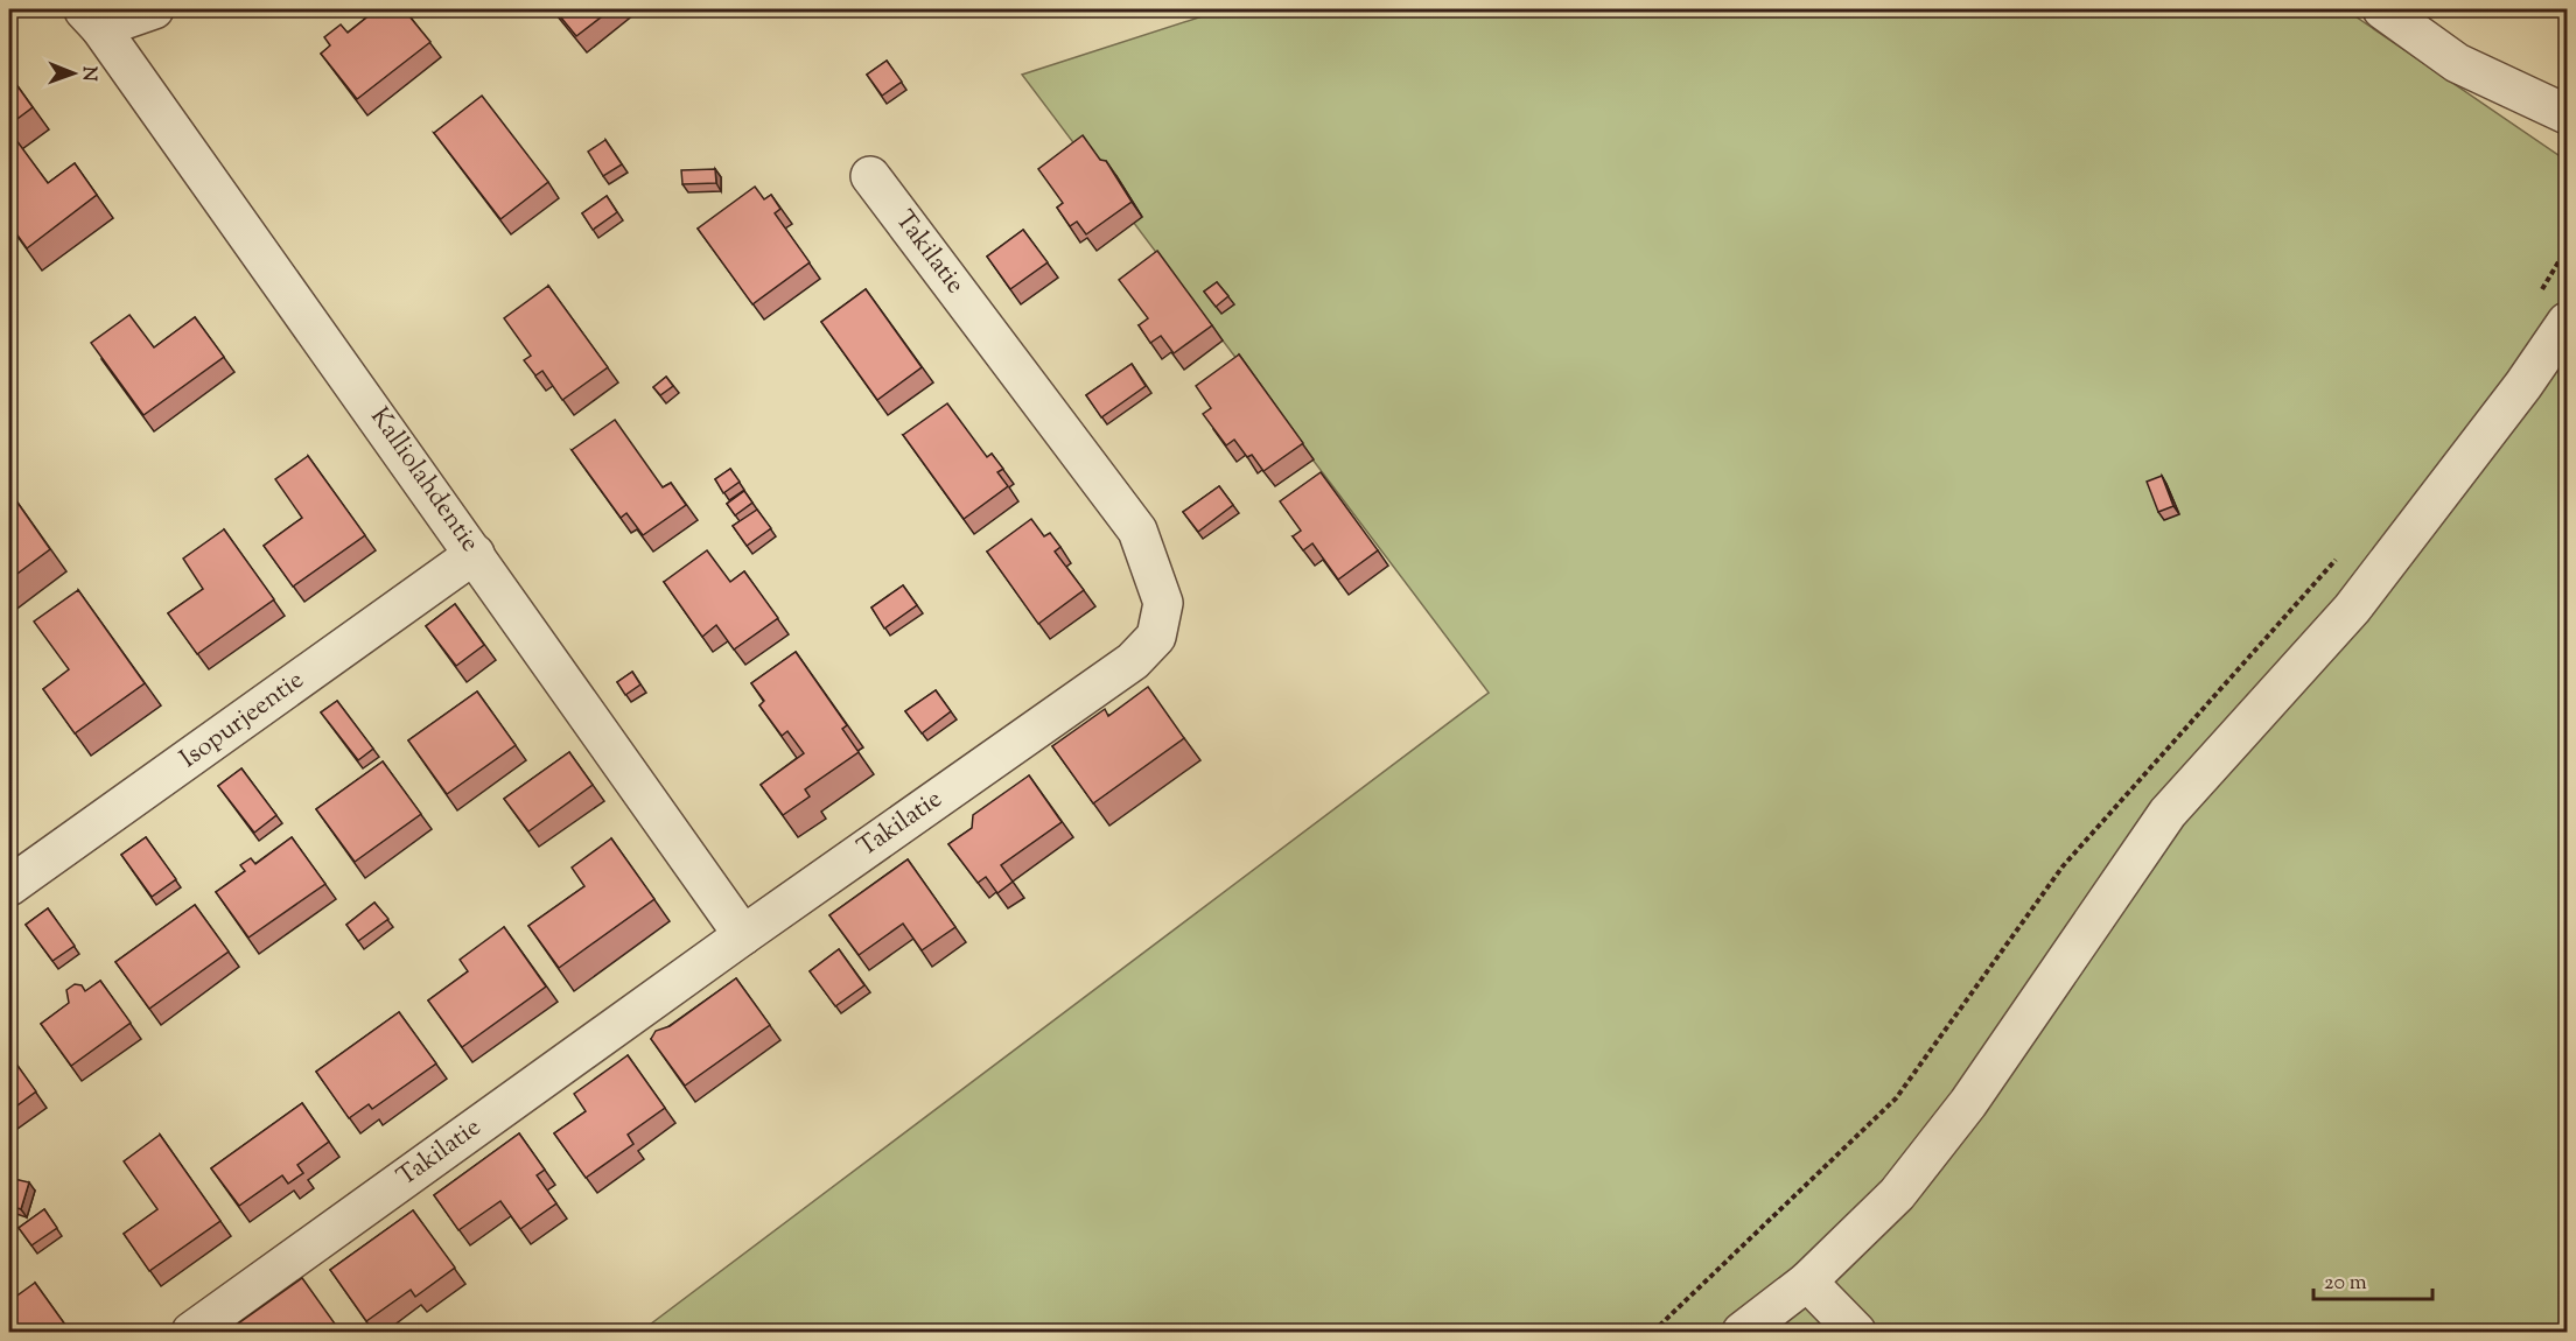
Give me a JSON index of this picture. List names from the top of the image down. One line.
{"streets":{"street":["Takilatie","Kalliolahdentie","Isopurjeentie"]},"crossings":[["Takilatie","Kalliolahdentie"],["Kalliolahdentie","Isopurjeentie"]],"scale_bar":"20 m","north":"right"}
